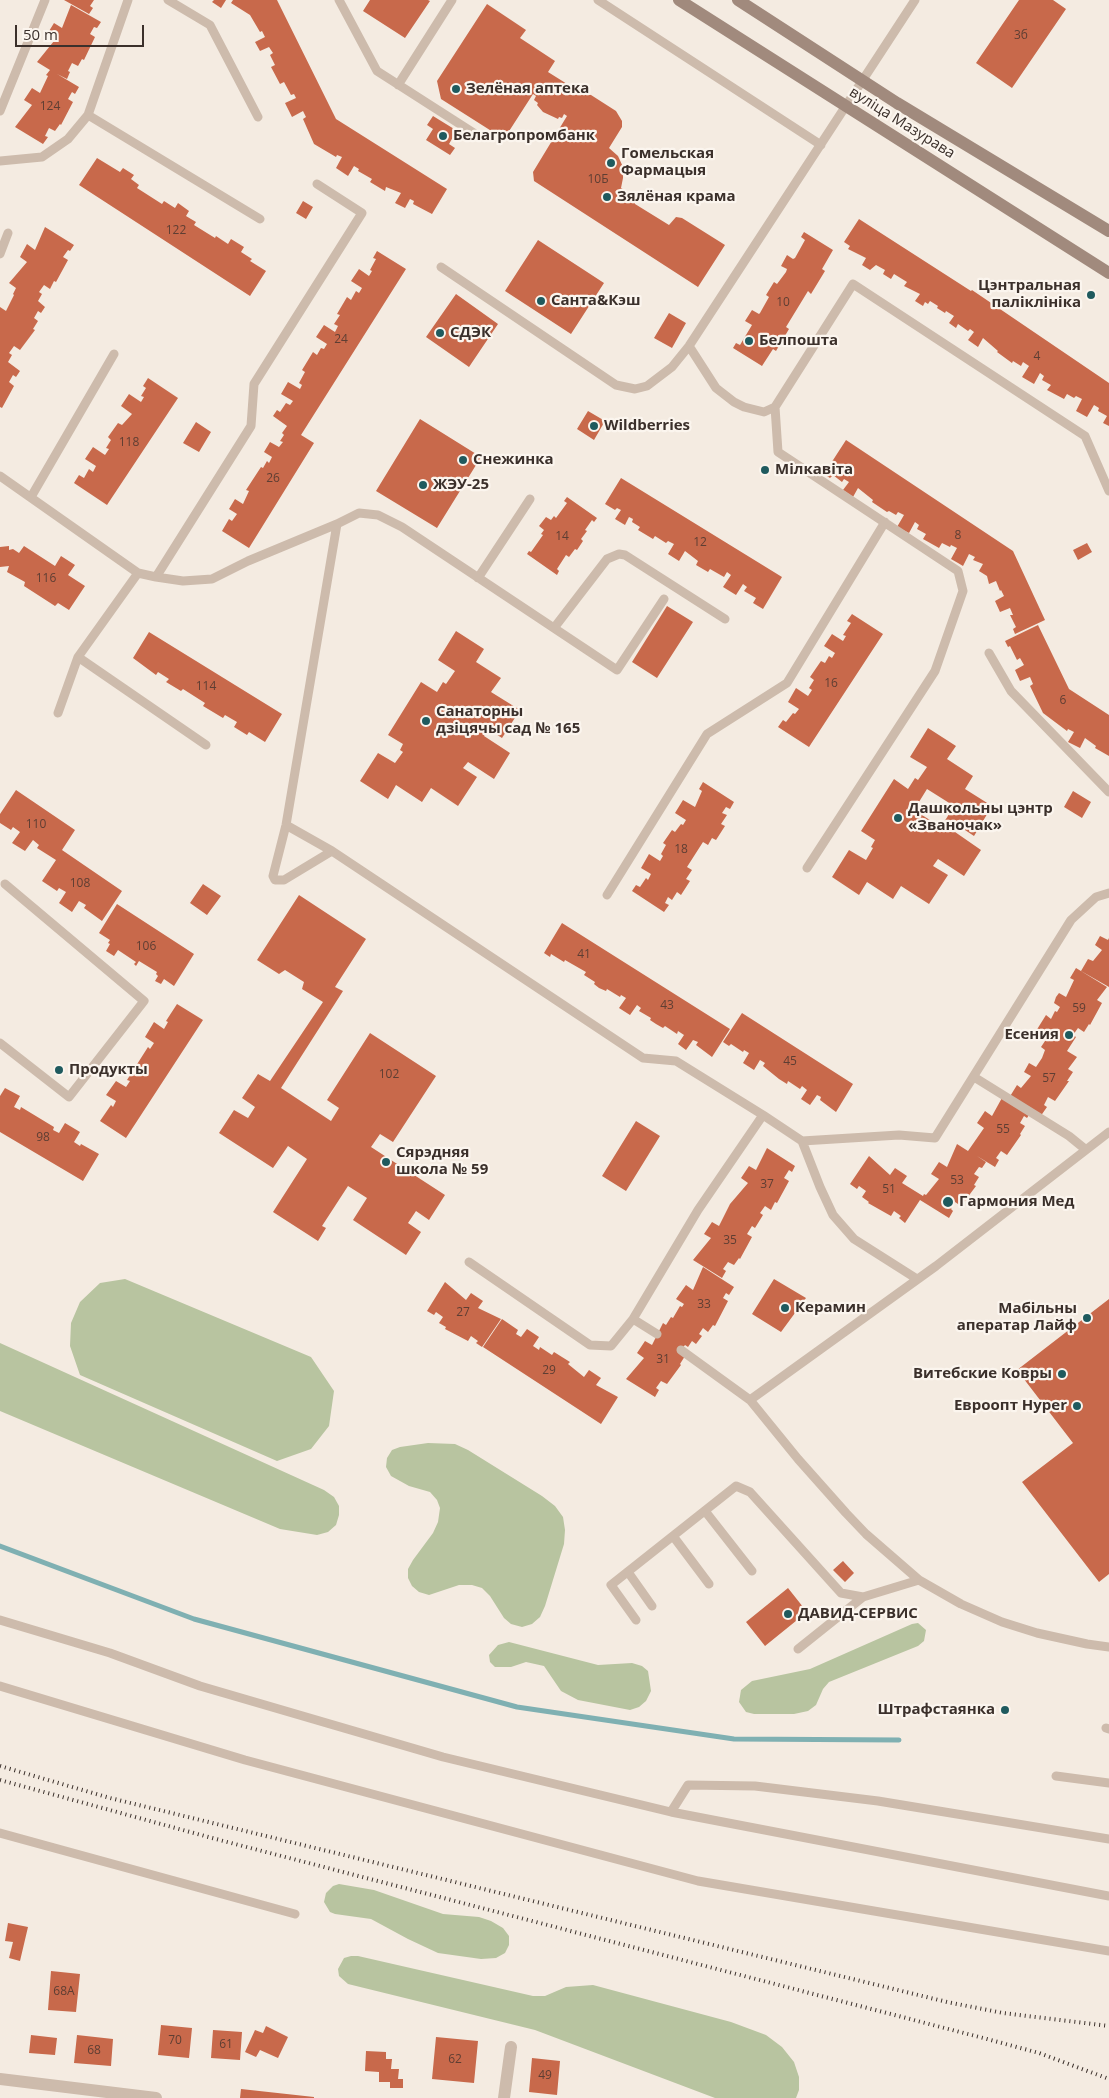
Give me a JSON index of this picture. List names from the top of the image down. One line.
{"streets":{"main road":["вуліца Мазурава"]},"places":["Зелёная аптека","Белагропромбанк","Гомельская Фармацыя","Зялёная крама","Цэнтральная паліклініка","Санта&Кэш","СДЭК","Белпошта","Wildberries","Снежинка","Мілкавіта","ЖЭУ-25","Санаторны дзіцячы сад № 165","Дашкольны цэнтр «Званочак»","Есения","Продукты","Сярэдняя школа № 59","Гармония Мед","Керамин","Мабільны аператар Лайф","Витебские Ковры","Евроопт Hyper","ДАВИД-СЕРВИС","Штрафстаянка"],"house_numbers":["3б","124","10Б","122","10","24","4","118","26","8","14","12","116","16","114","6","110","18","108","106","41","43","59","45","102","57","55","98","53","37","51","35","33","27","31","29","68А","70","61","68","62","49"],"scale_bar":"50 m"}
